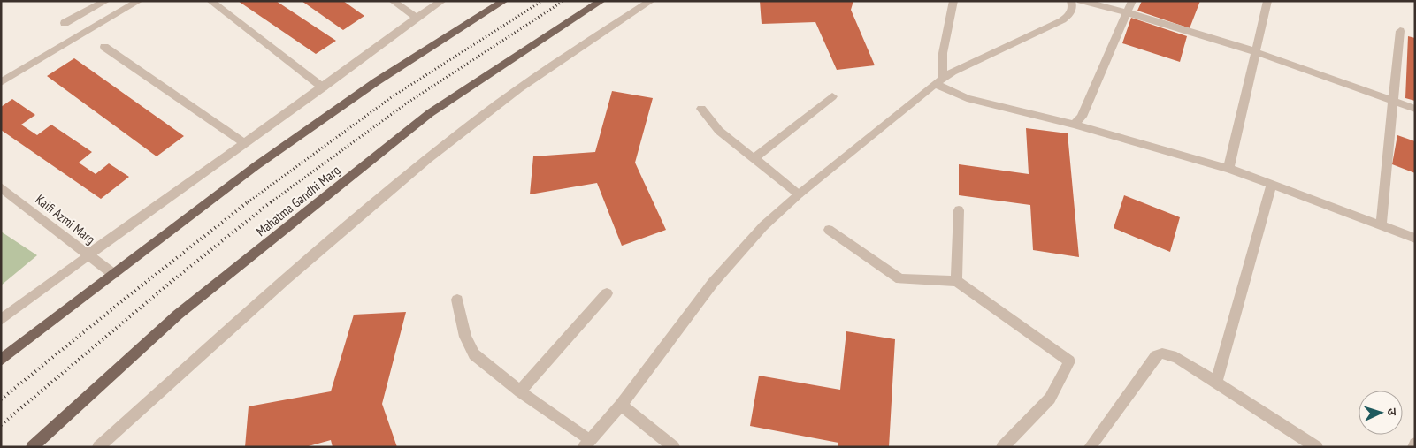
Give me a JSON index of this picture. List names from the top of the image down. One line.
{"streets":{"main road":["Mahatma Gandhi Marg"],"street":["Kaifi Azmi Marg"]},"north":"right"}
